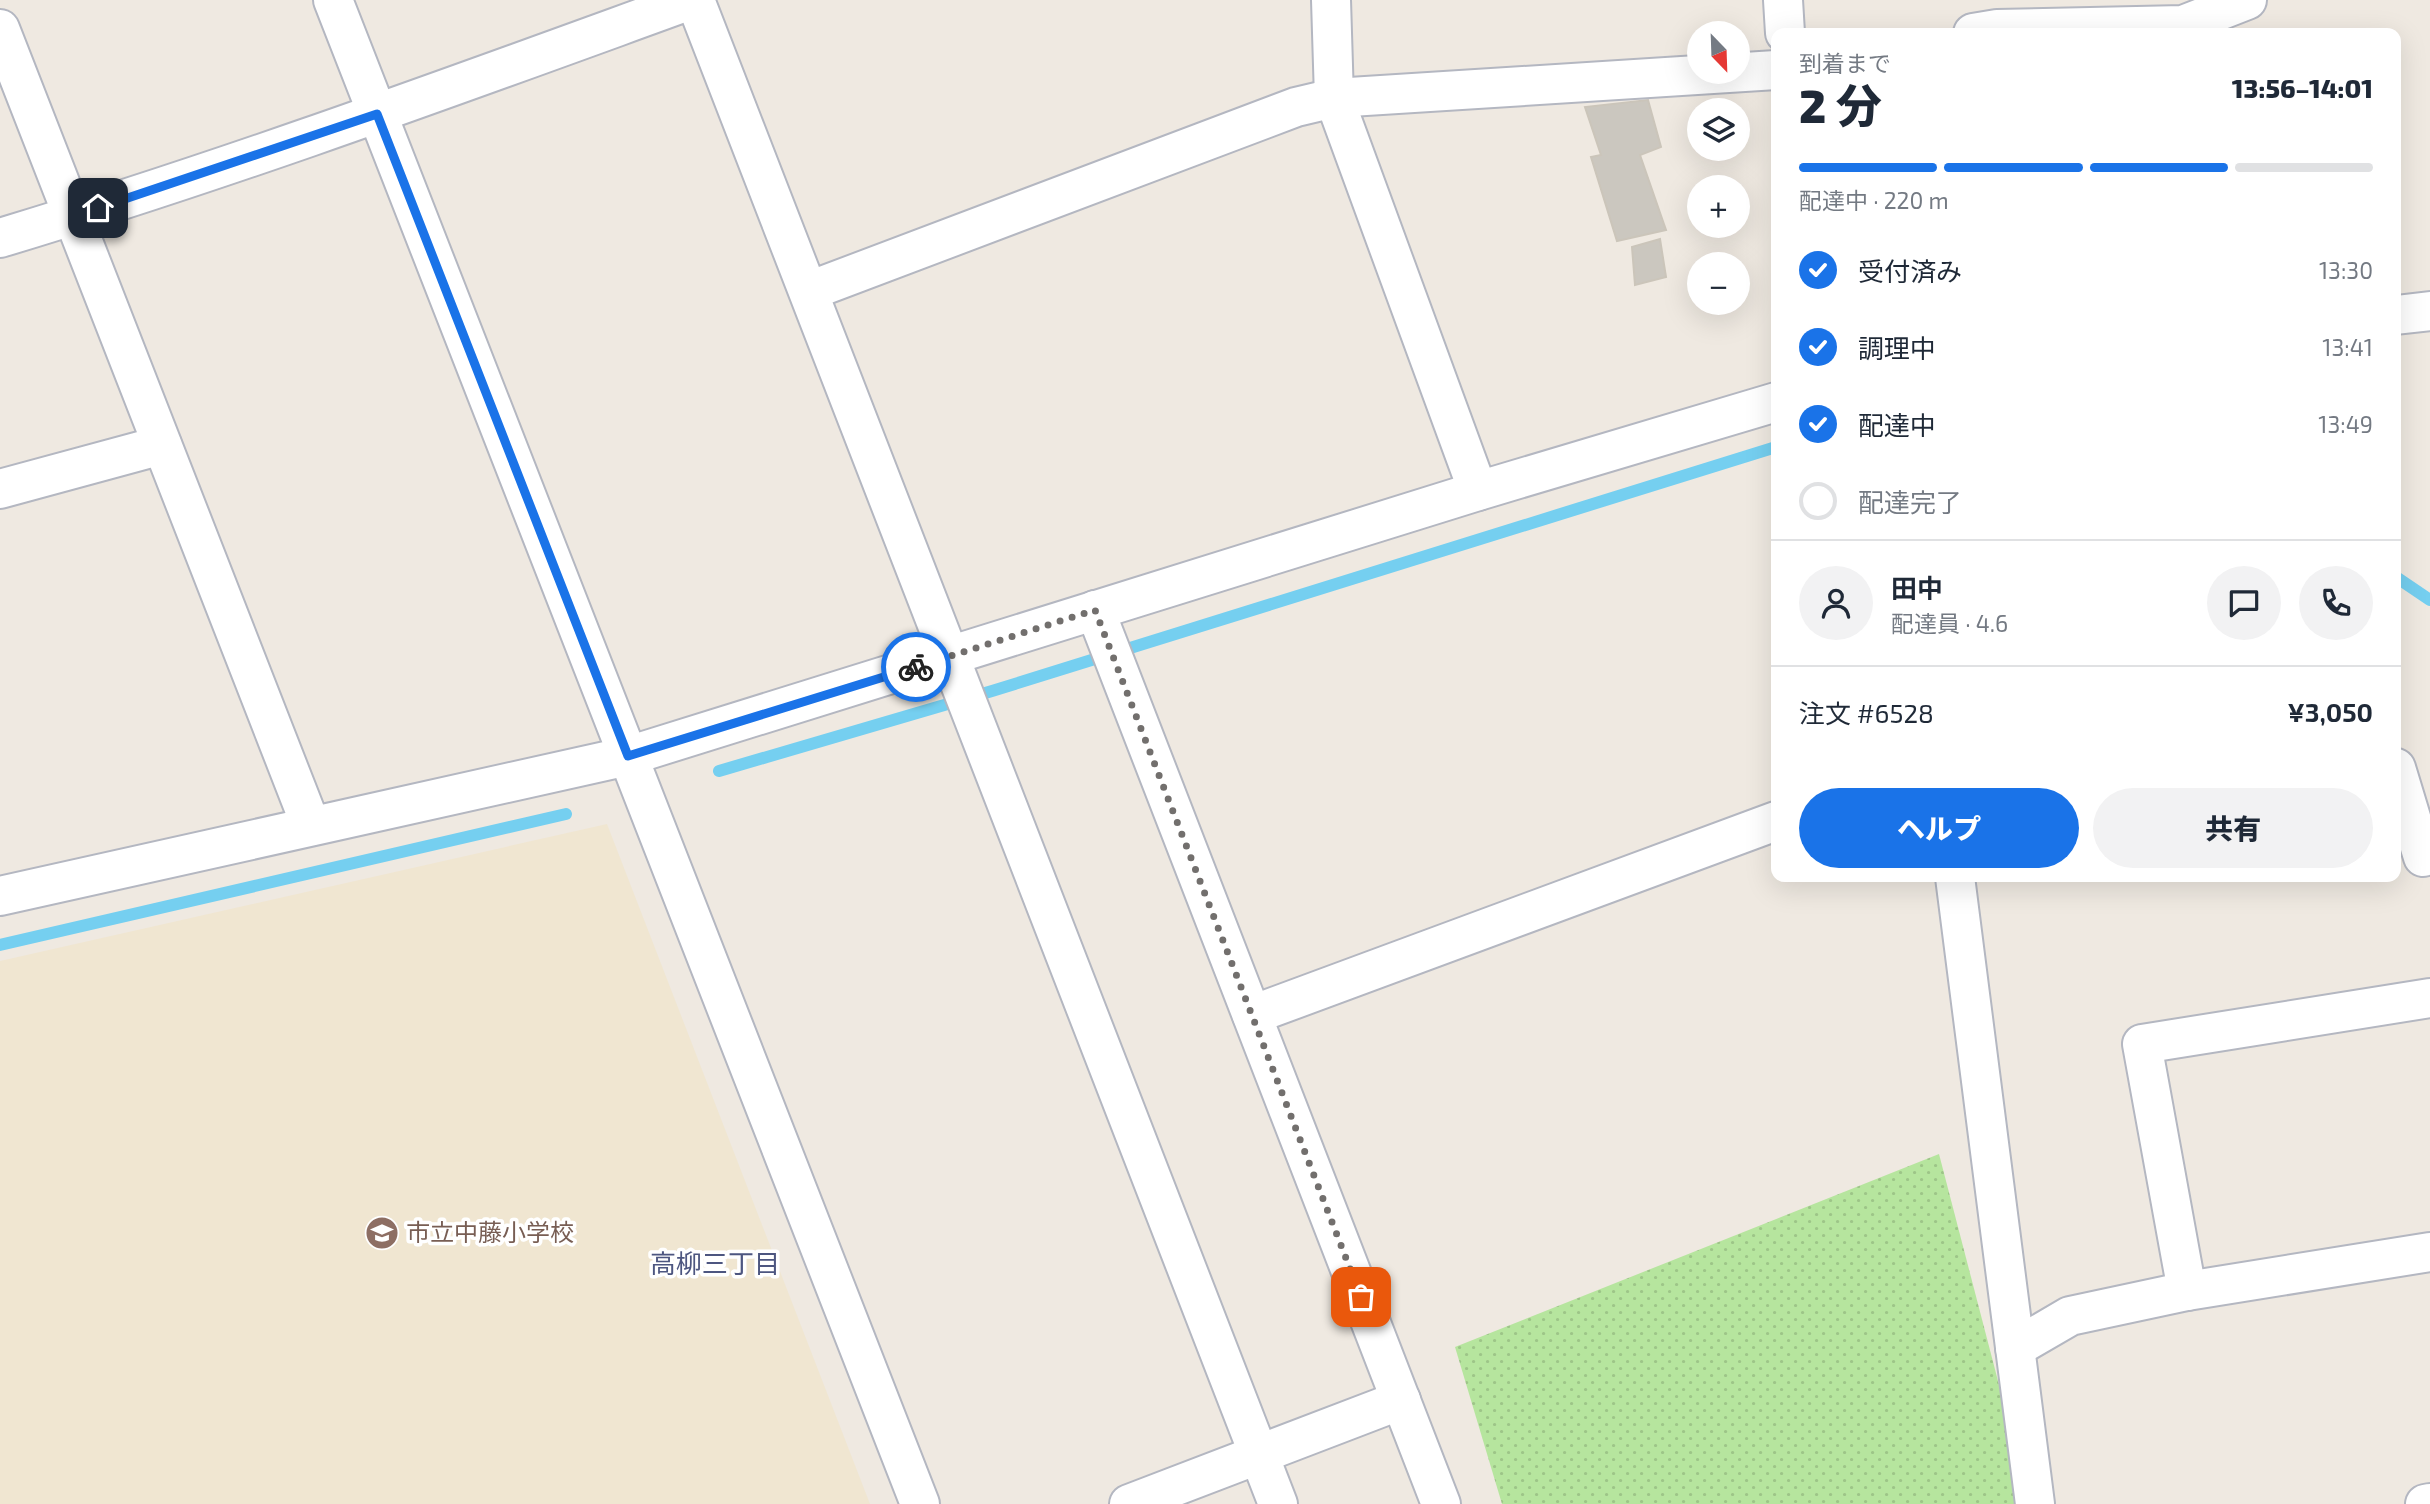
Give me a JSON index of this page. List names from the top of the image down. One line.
{"districts":["高柳三丁目"],"places":{"school or university":["市立中藤小学校"]},"north":"bottom right","page":{"map_buttons":["+","−"],"heading":["2 分","到着まで","13:56–14:01"],"panel":["田中","配達員 · 4.6","注文 #6528","¥3,050"],"bar":"配達中 · 220 m","list":[["受付済み","13:30"],["調理中","13:41"],["配達中","13:49"],"配達完了"],"buttons":["ヘルプ","共有"]}}
